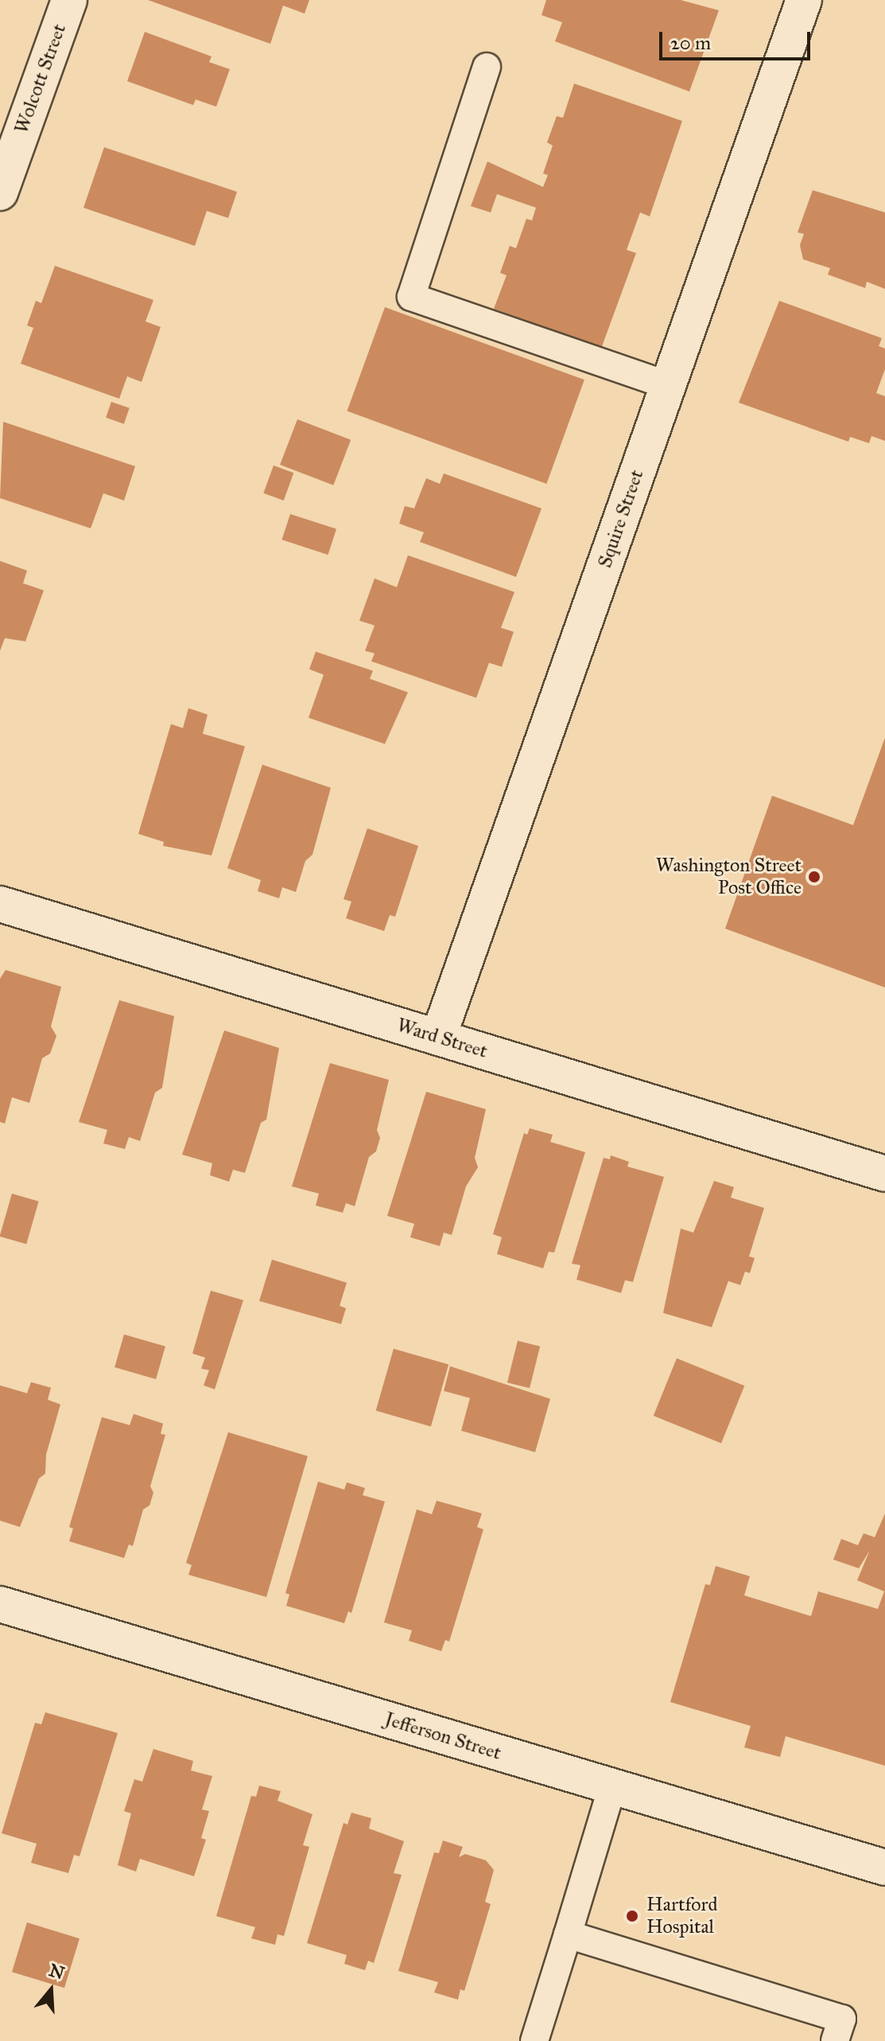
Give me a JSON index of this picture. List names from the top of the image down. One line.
{"streets":{"street":["Wolcott Street","Squire Street","Ward Street","Jefferson Street"]},"crossings":[["Squire Street","Ward Street"]],"places":["Washington Street Post Office","Hartford Hospital"],"scale_bar":"20 m","north":"top"}
